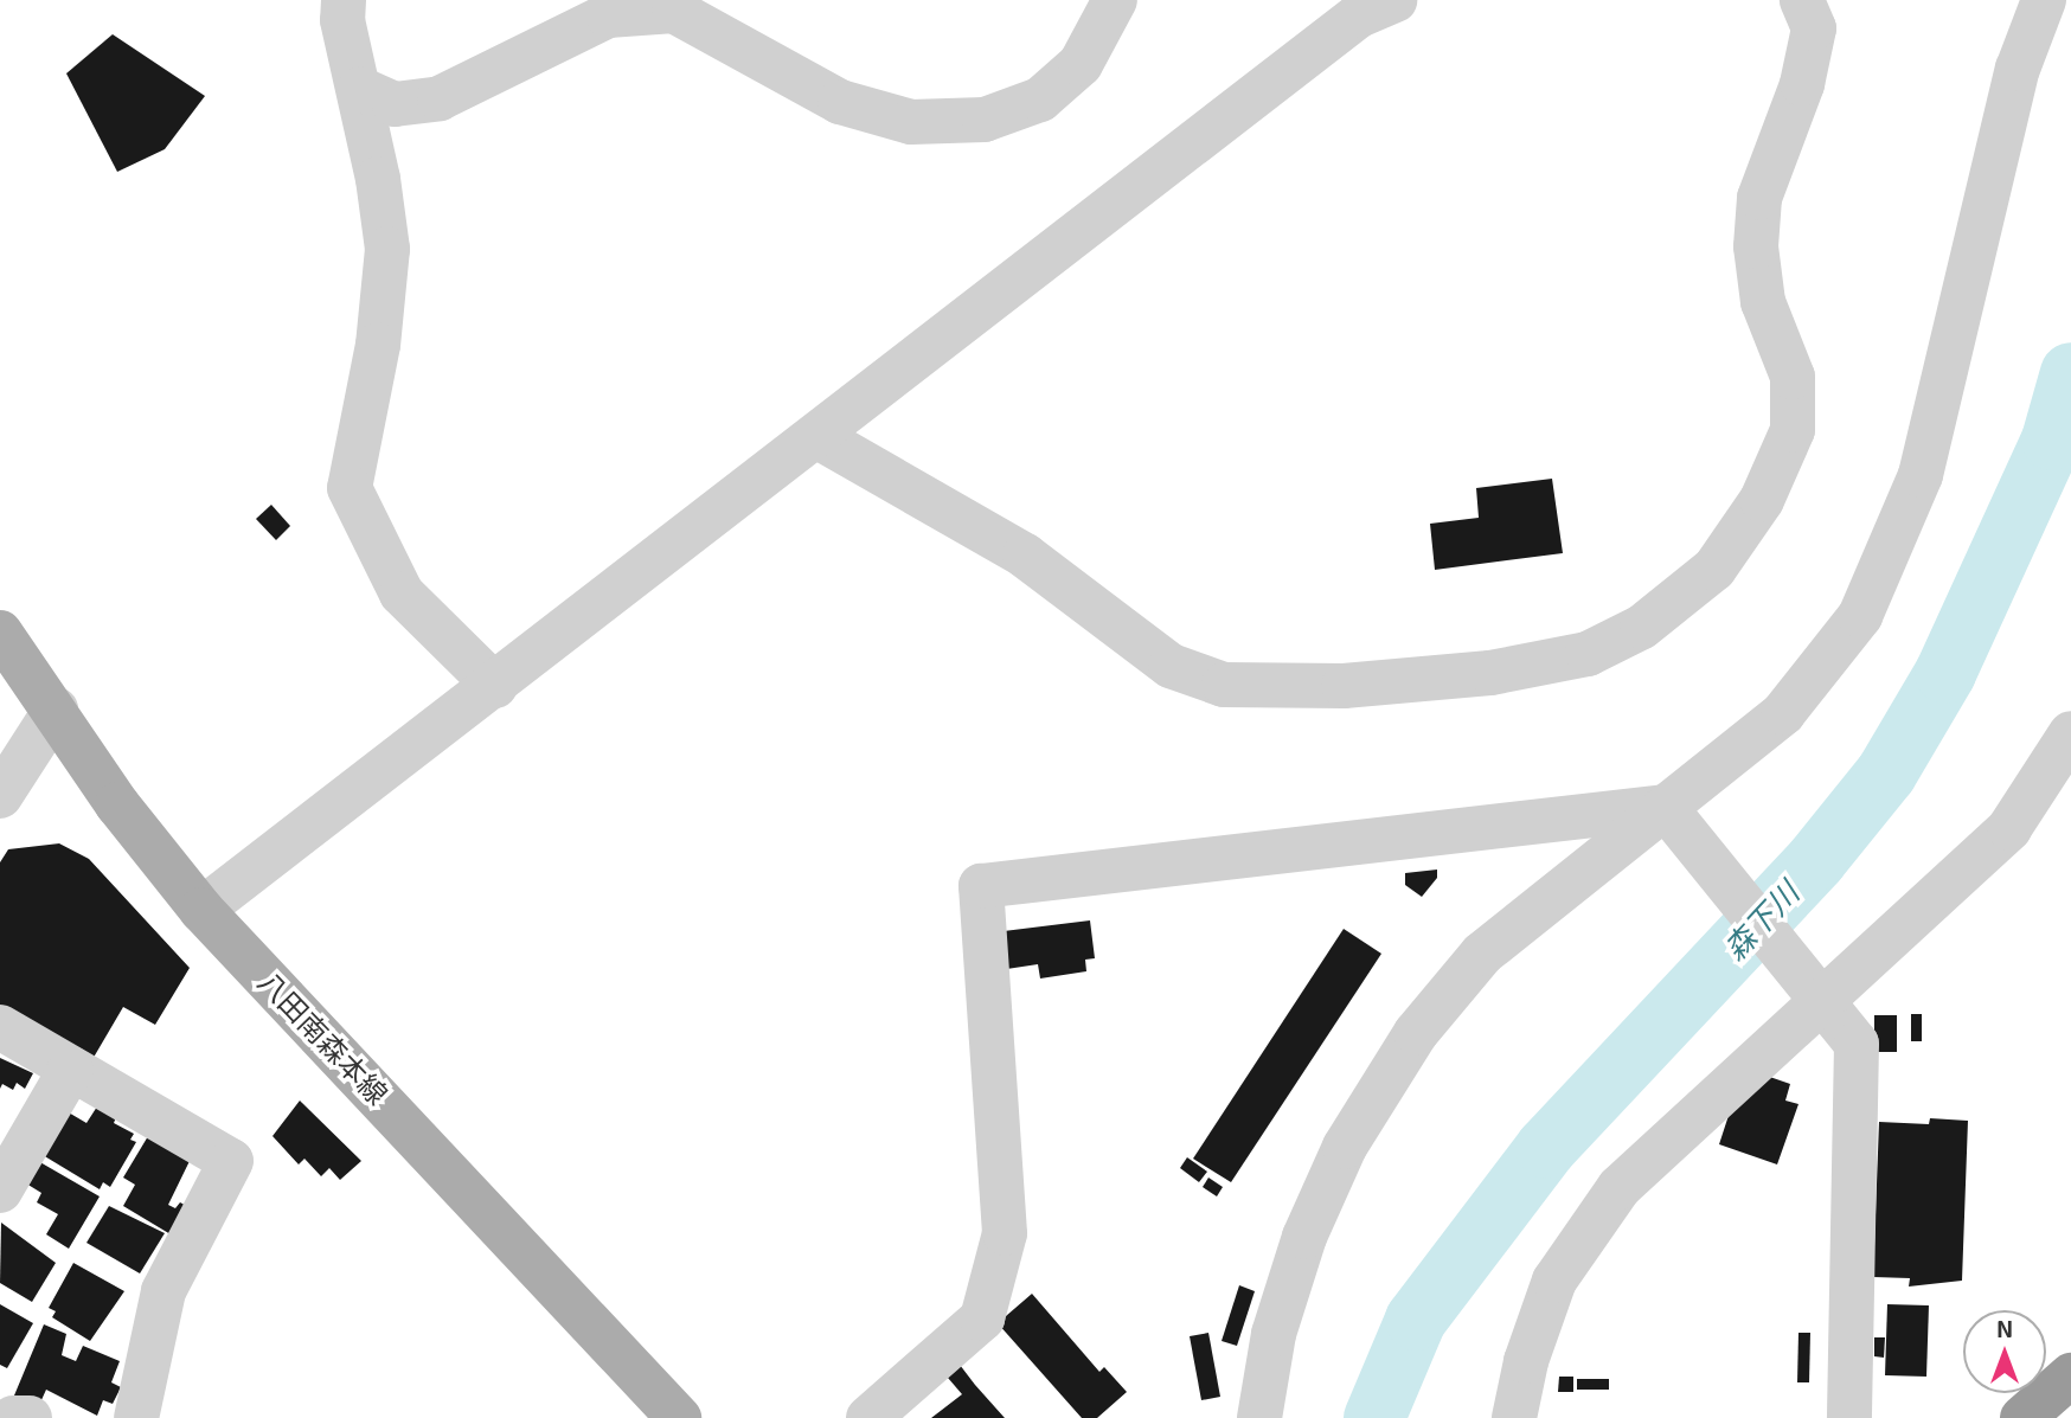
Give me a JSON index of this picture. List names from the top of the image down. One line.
{"streets":{"main road":["八田南森本線"]},"water":["森下川"],"north":"top"}
